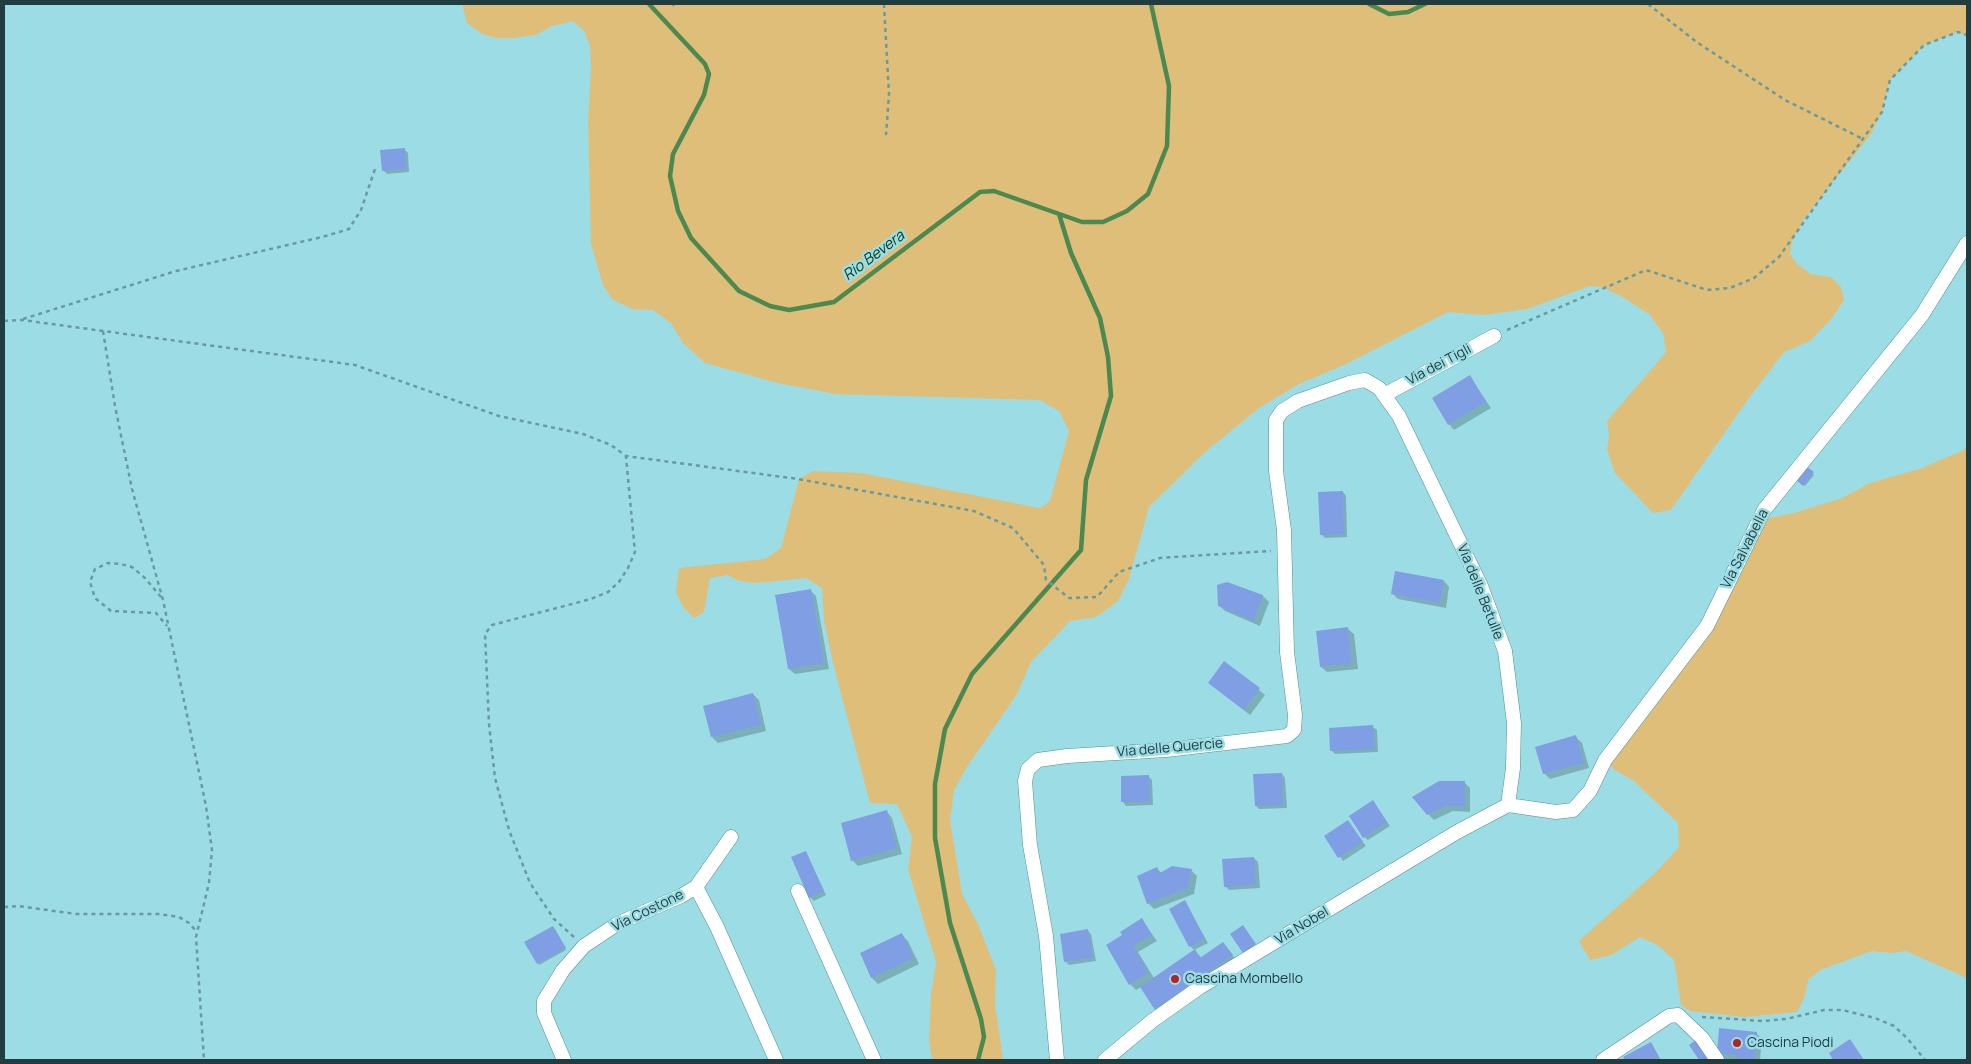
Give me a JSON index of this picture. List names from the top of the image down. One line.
{"streets":{"street":["Via dei Tigli","Via Salvabella","Via delle Betulle","Via delle Quercie","Via Costone","Via Nobel"]},"crossings":[["Via dei Tigli","Via delle Betulle"],["Via Salvabella","Via delle Betulle"],["Via Salvabella","Via Nobel"],["Via delle Betulle","Via delle Quercie"],["Via delle Betulle","Via Nobel"]],"water":["Rio Bevera"],"places":["Cascina Mombello","Cascina Piodi"]}
